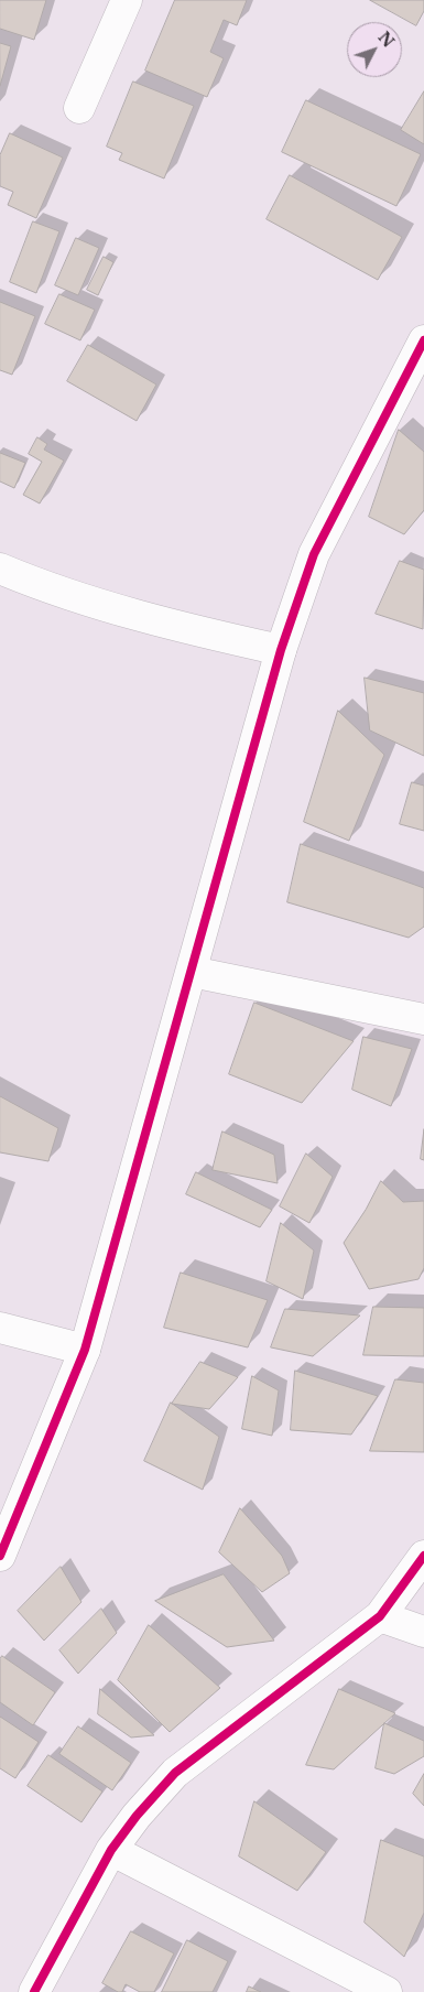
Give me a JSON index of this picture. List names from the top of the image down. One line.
{"north":"top right"}
